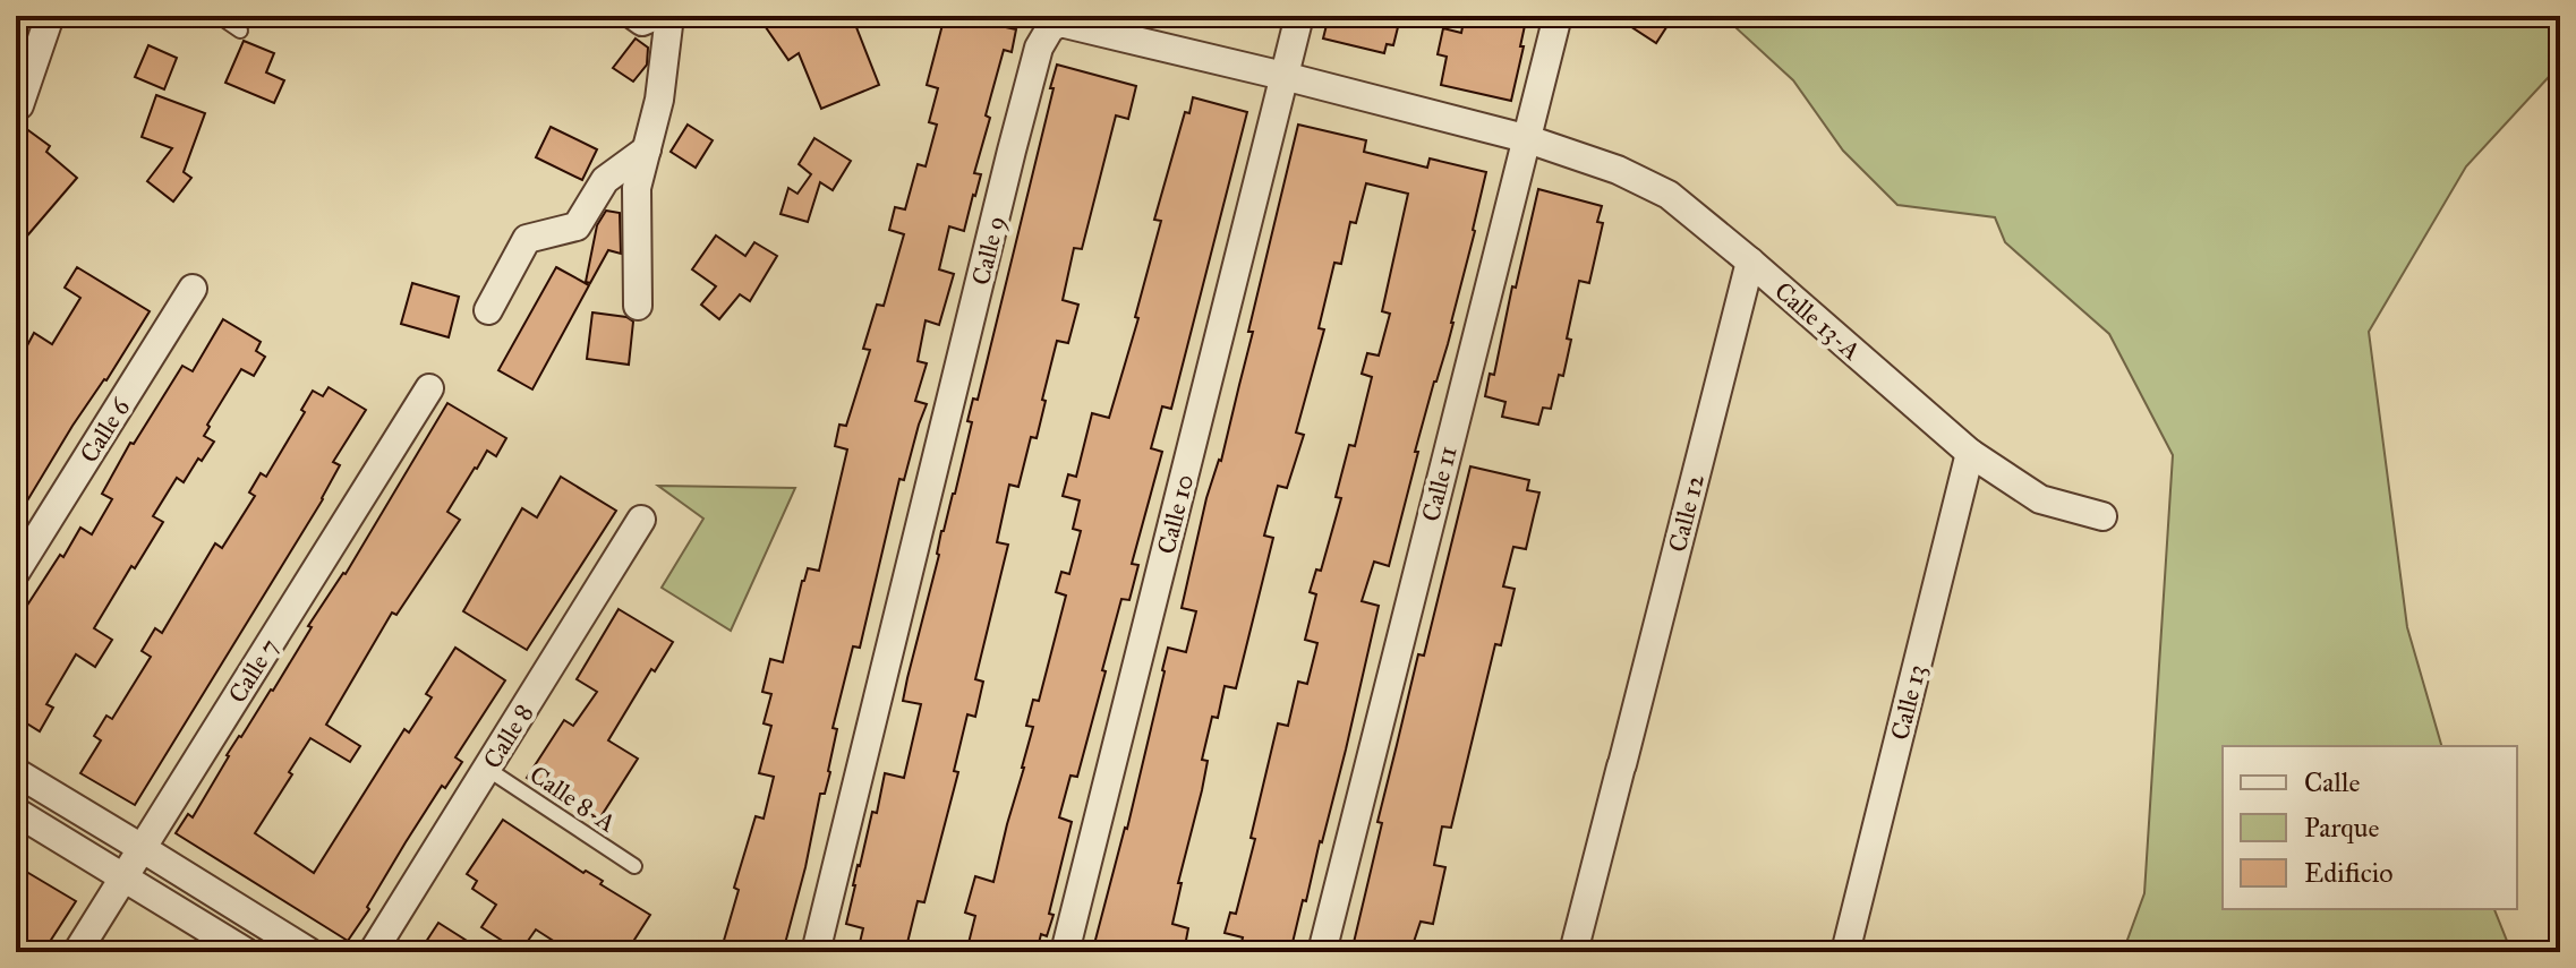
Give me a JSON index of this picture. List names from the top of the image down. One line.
{"streets":{"street":["Calle 9","Calle 13-A","Calle 6","Calle 11","Calle 12","Calle 10","Calle 7","Calle 13","Calle 8"],"lane":["Calle 8-A"]},"crossings":[["Calle 9","Calle 13-A"],["Calle 9","Calle 11"],["Calle 9","Calle 10"],["Calle 13-A","Calle 11"],["Calle 13-A","Calle 12"],["Calle 13-A","Calle 13"],["Calle 8","Calle 8-A"]],"legend":["Calle","Parque","Edificio"]}
